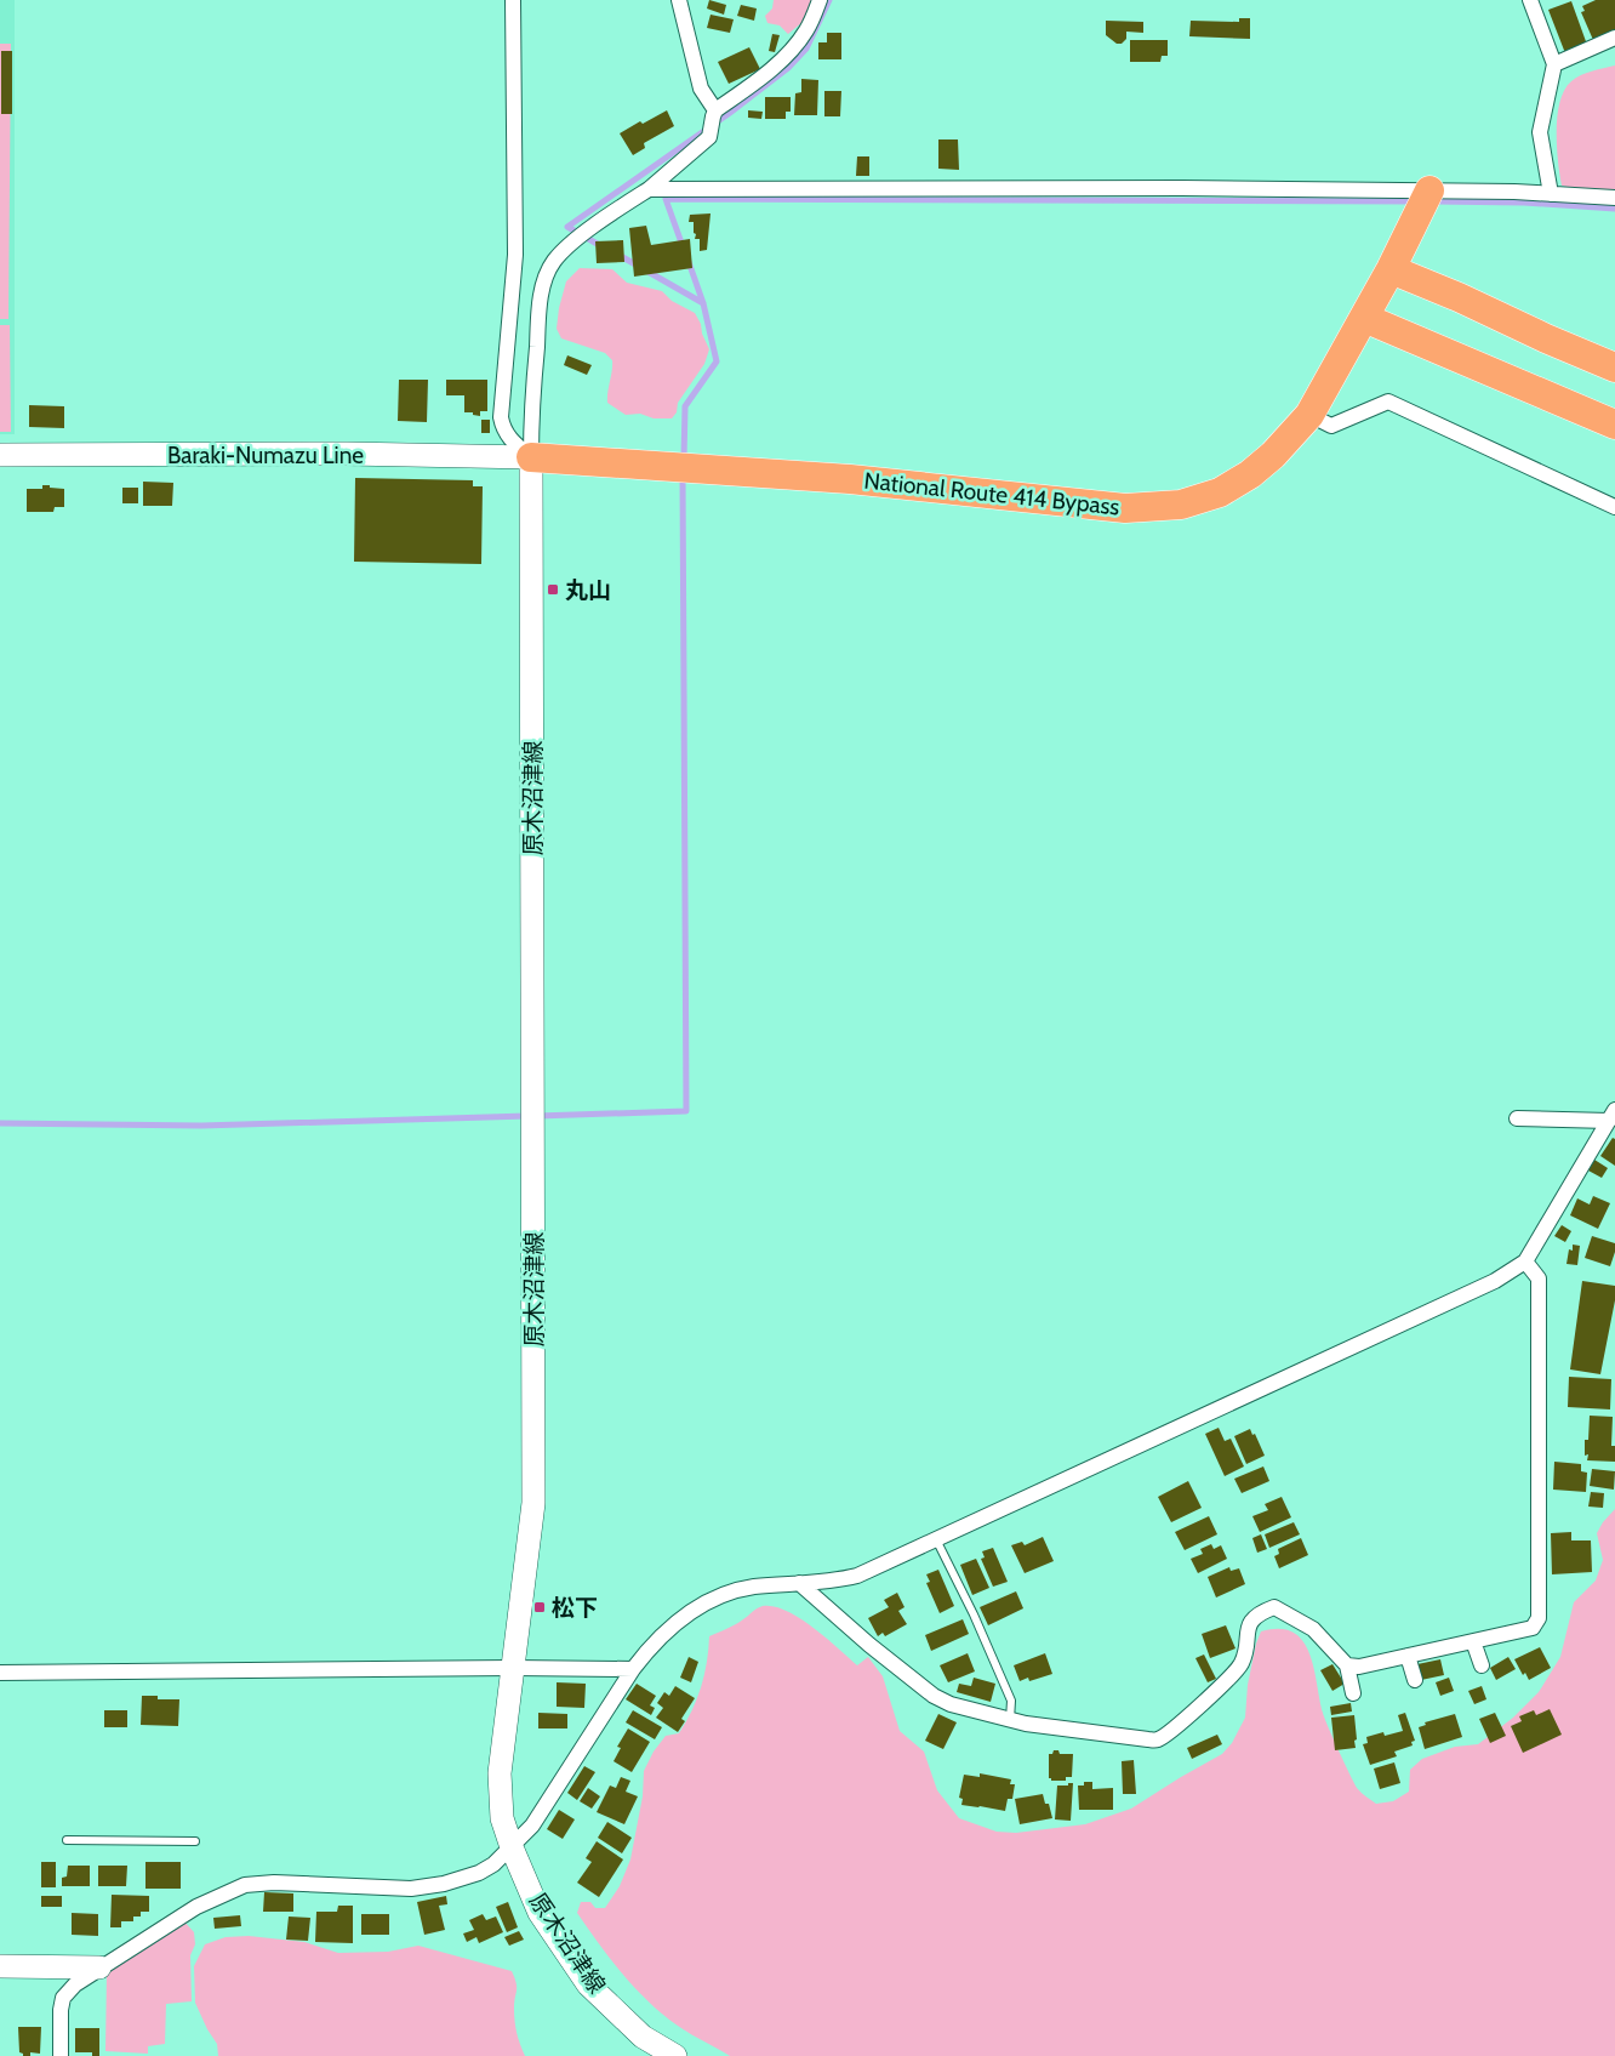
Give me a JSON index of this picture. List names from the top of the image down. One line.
{"streets":{"highway":["National Route 414 Bypass"],"main road":["Baraki-Numazu Line","原木沼津線"]},"crossings":[["Baraki-Numazu Line","National Route 414 Bypass"],["Baraki-Numazu Line","原木沼津線"],["National Route 414 Bypass","原木沼津線"]],"places":{"transit":["丸山","松下"]}}
